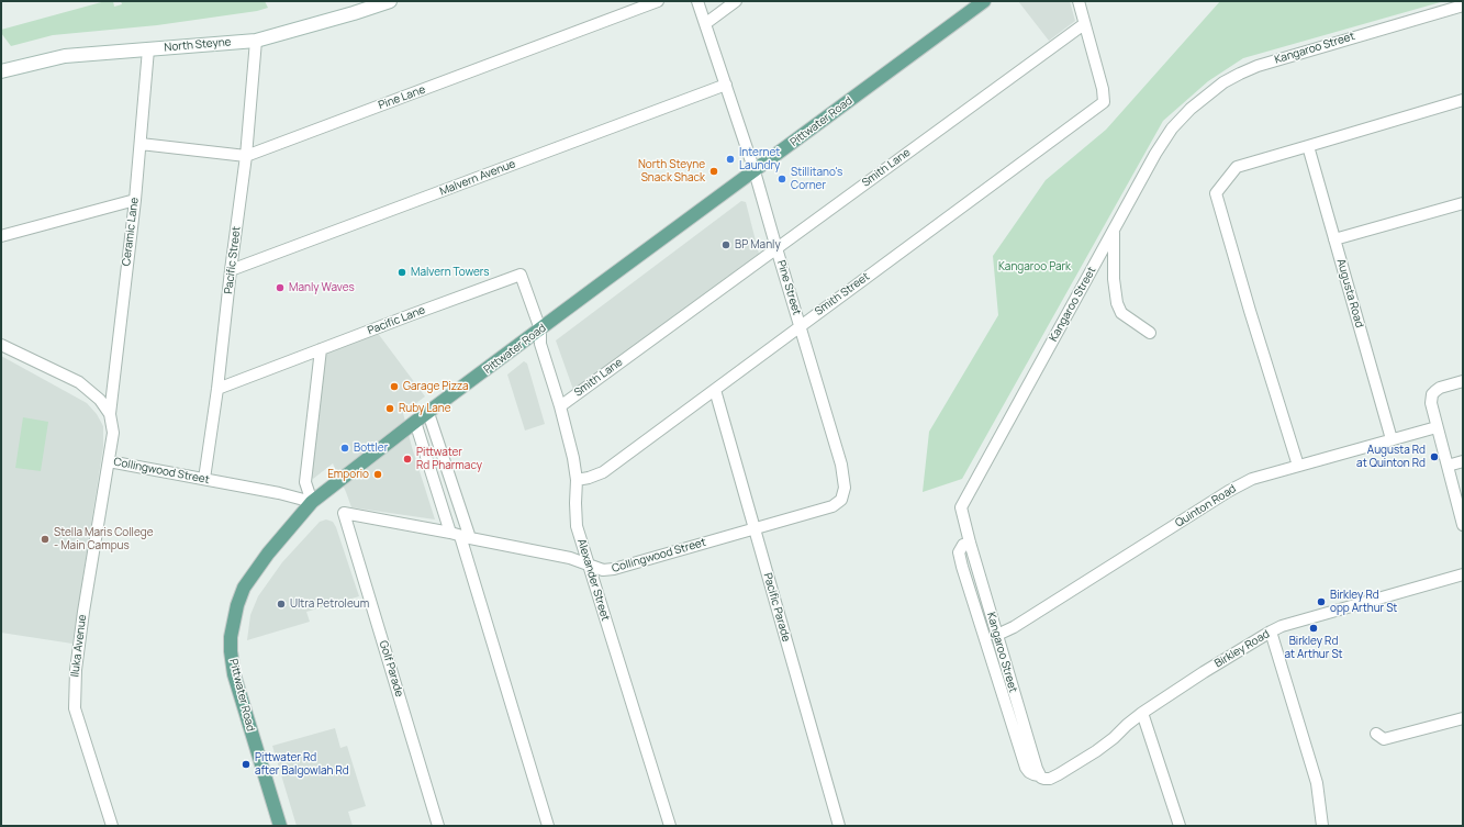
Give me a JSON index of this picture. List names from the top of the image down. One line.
{"streets":{"main road":["North Steyne","Pittwater Road"],"street":["Kangaroo Street","Pine Lane","Smith Lane","Malvern Avenue","Ceramic Lane","Pacific Street","Pine Street","Augusta Road","Smith Street","Pacific Lane","Collingwood Street","Quinton Road","Alexander Street","Pacific Parade","Iluka Avenue","Birkley Road","Golf Parade"]},"crossings":[["North Steyne","Ceramic Lane"],["North Steyne","Pacific Street"],["Kangaroo Street","Quinton Road"],["Kangaroo Street","Birkley Road"],["Pine Lane","Ceramic Lane"],["Pine Lane","Pacific Street"],["Pittwater Road","Pine Street"],["Pittwater Road","Pacific Lane"],["Pittwater Road","Collingwood Street"],["Pittwater Road","Alexander Street"],["Smith Lane","Pine Street"],["Smith Lane","Smith Street"],["Smith Lane","Alexander Street"],["Malvern Avenue","Pacific Street"],["Malvern Avenue","Pine Street"],["Ceramic Lane","Collingwood Street"],["Pacific Street","Pacific Lane"],["Pacific Street","Collingwood Street"],["Pine Street","Smith Street"],["Pine Street","Collingwood Street"],["Augusta Road","Quinton Road"],["Smith Street","Alexander Street"],["Smith Street","Pacific Parade"],["Pacific Lane","Alexander Street"],["Collingwood Street","Alexander Street"],["Collingwood Street","Pacific Parade"],["Collingwood Street","Iluka Avenue"],["Collingwood Street","Golf Parade"]],"parks":["Kangaroo Park"],"places":["Internet Laundry","North Steyne Snack Shack","Stillitano's Corner","BP Manly","Malvern Towers","Manly Waves","Garage Pizza","Ruby Lane","Bottler","Augusta Rd at Quinton Rd","Pittwater Rd Pharmacy","Emporio","Stella Maris College - Main Campus","Birkley Rd opp Arthur St","Ultra Petroleum","Birkley Rd at Arthur St","Pittwater Rd after Balgowlah Rd"]}
